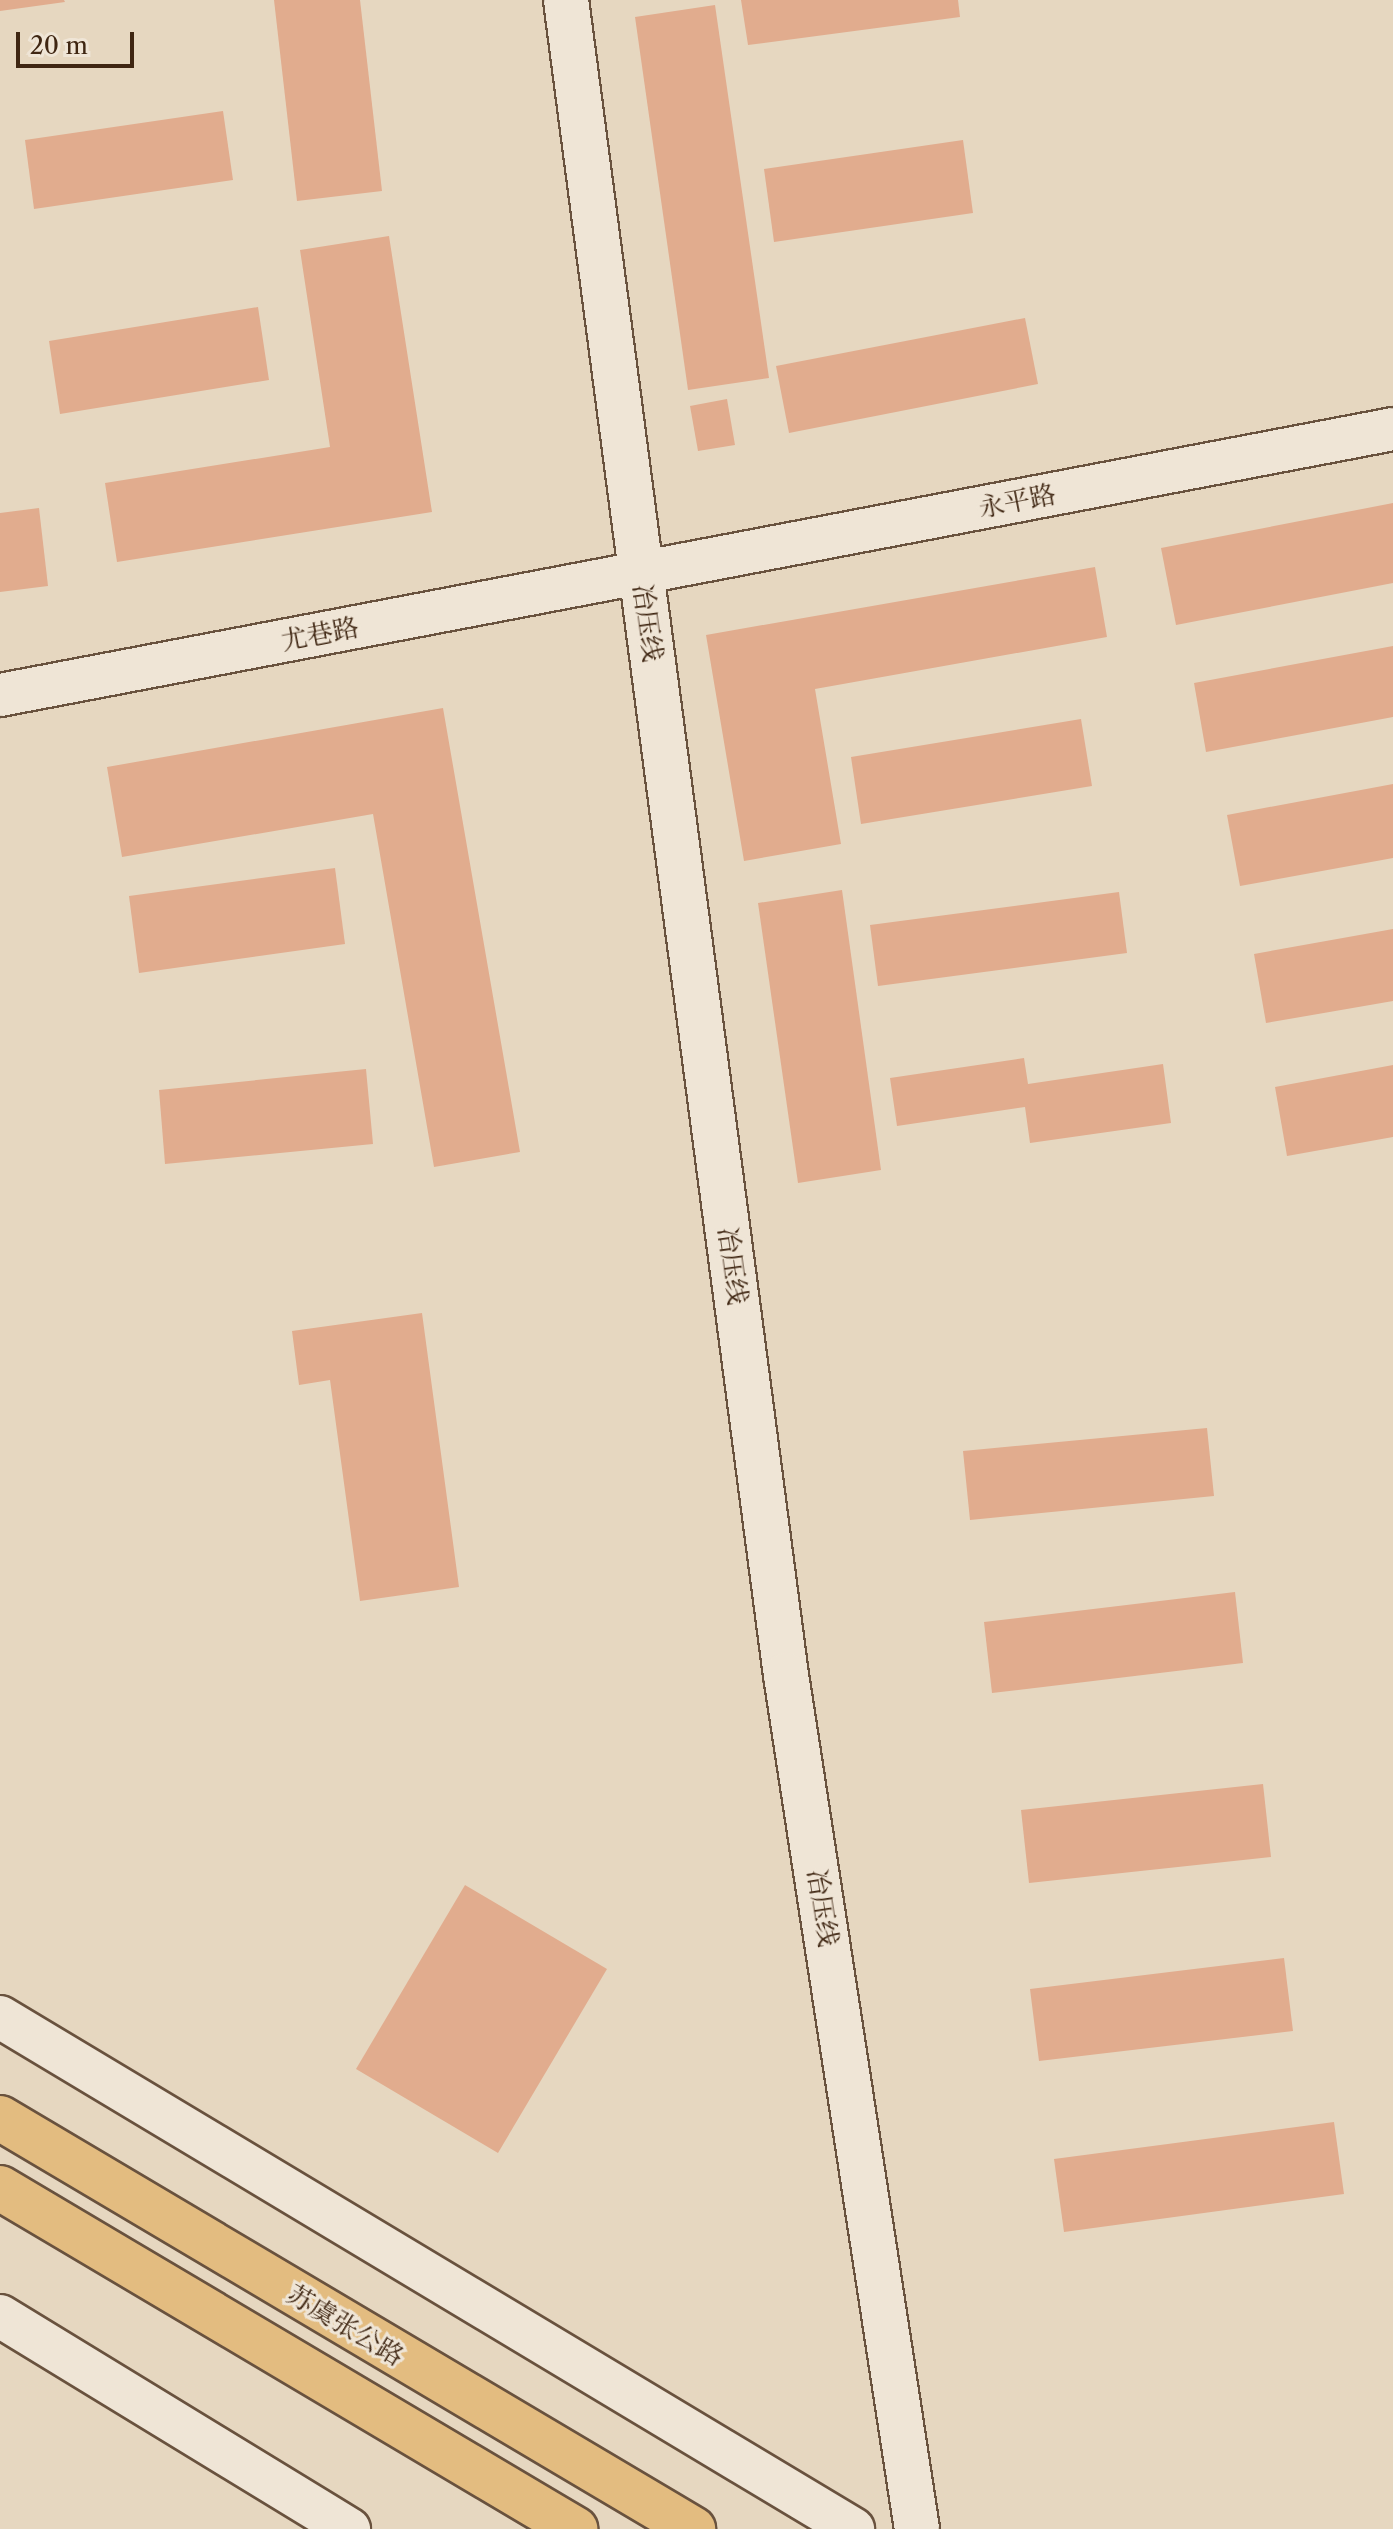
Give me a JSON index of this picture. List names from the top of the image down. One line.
{"streets":{"highway":["苏虞张公路"],"main road":["冶压线"],"street":["永平路","尤巷路"]},"crossings":[["永平路","冶压线"],["永平路","尤巷路"],["冶压线","尤巷路"]],"scale_bar":"20 m"}
